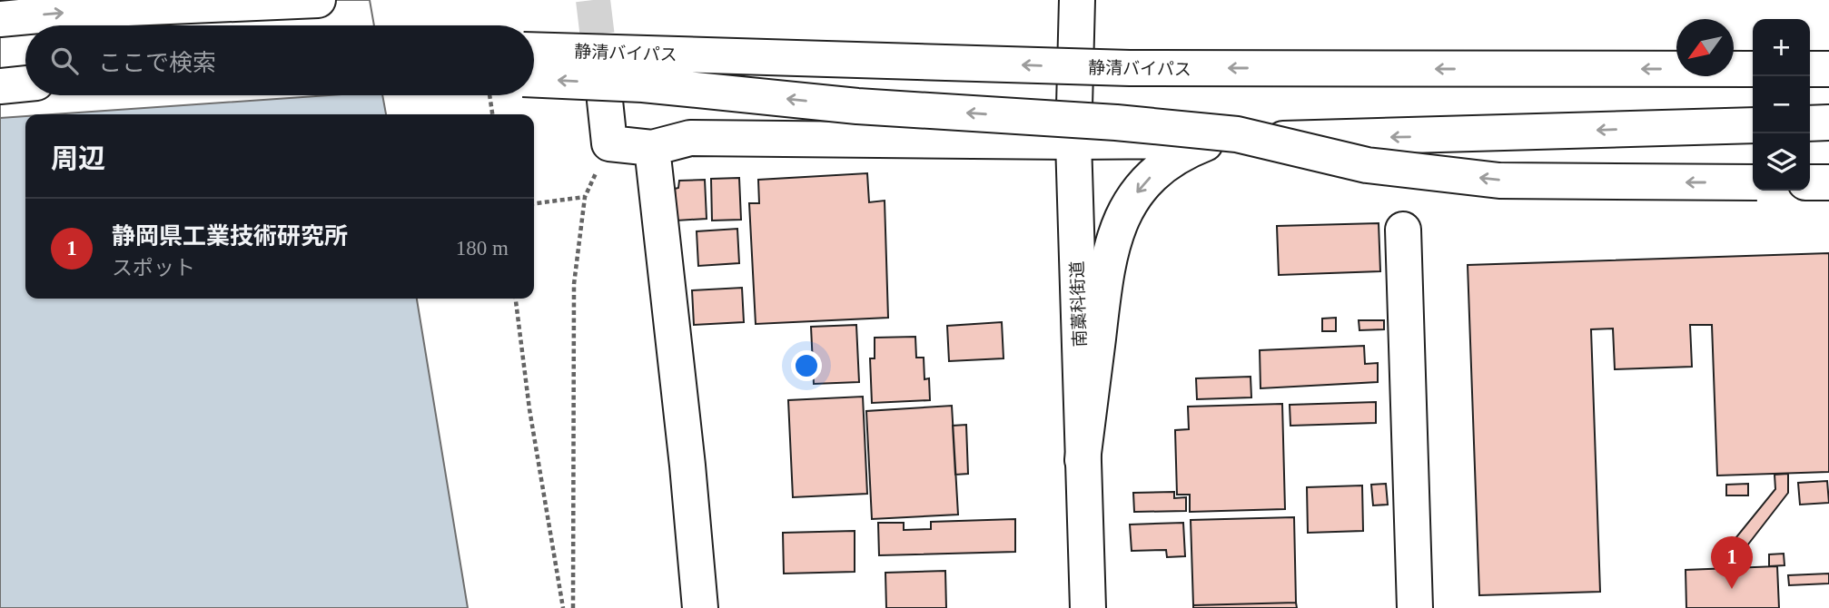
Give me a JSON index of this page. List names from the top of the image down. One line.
{"streets":{"main road":["静清バイパス","南藁科街道"]},"north":"bottom left","page":{"map_buttons":["+","−"],"search":"ここで検索","heading":"周辺","list":[{"mark":"1","name":"静岡県工業技術研究所","note":"スポット","value":"180 m"}],"pins":"1"}}
